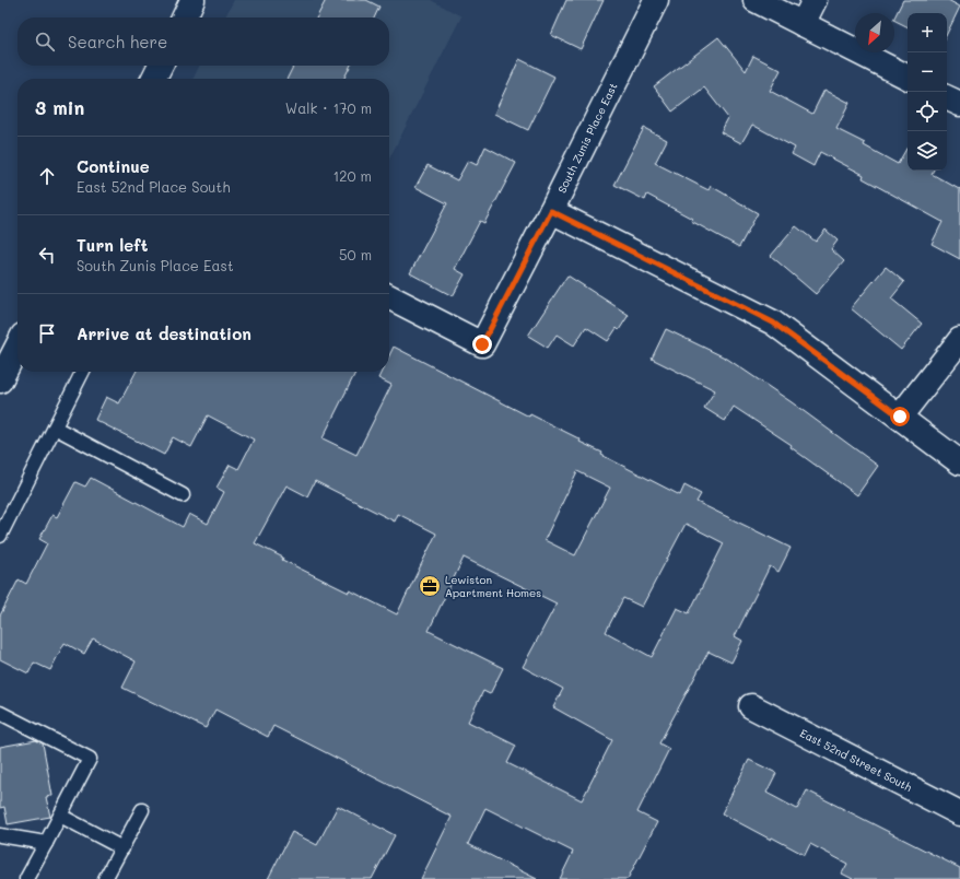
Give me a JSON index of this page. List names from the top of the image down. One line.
{"streets":{"street":["South Zunis Place East","East 52nd Street South"]},"places":{"office":["Lewiston Apartment Homes"]},"north":"bottom left","page":{"map_buttons":["+","−"],"search":"Search here","heading":["3 min","Walk · 170 m"],"list":[["Continue","East 52nd Place South","120 m"],["Turn left","South Zunis Place East","50 m"],"Arrive at destination"]}}
